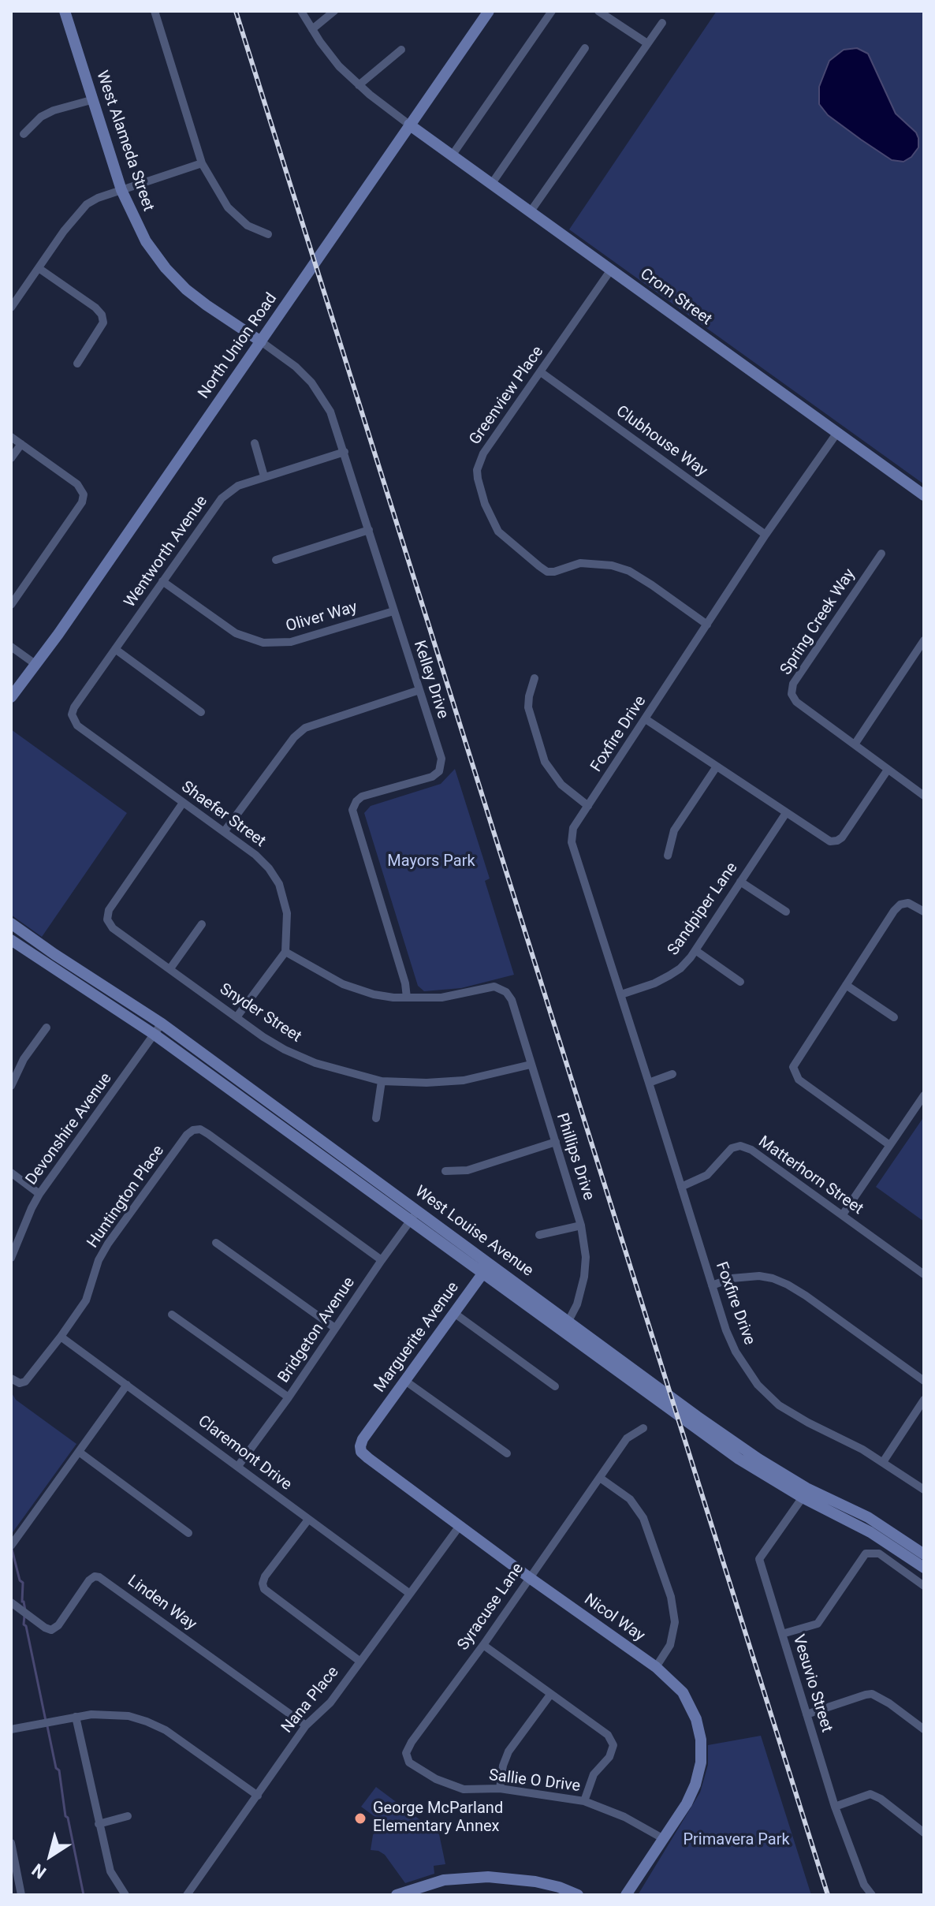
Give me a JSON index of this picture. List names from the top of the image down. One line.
{"streets":{"street":["West Alameda Street","Crom Street","North Union Road","Greenview Place","Clubhouse Way","Wentworth Avenue","Oliver Way","Spring Creek Way","Kelley Drive","Foxfire Drive","Shaefer Street","Sandpiper Lane","Snyder Street","Devonshire Avenue","Phillips Drive","Matterhorn Street","Huntington Place","West Louise Avenue","Bridgeton Avenue","Marguerite Avenue","Claremont Drive","Linden Way","Syracuse Lane","Nicol Way","Vesuvio Street","Nana Place","Sallie O Drive"]},"crossings":[["West Alameda Street","North Union Road"],["West Alameda Street","Kelley Drive"],["Crom Street","North Union Road"],["Crom Street","Greenview Place"],["Crom Street","Foxfire Drive"],["North Union Road","Kelley Drive"],["Greenview Place","Clubhouse Way"],["Greenview Place","Foxfire Drive"],["Clubhouse Way","Foxfire Drive"],["Wentworth Avenue","Oliver Way"],["Wentworth Avenue","Kelley Drive"],["Wentworth Avenue","Shaefer Street"],["Oliver Way","Kelley Drive"],["Kelley Drive","Phillips Drive"],["Foxfire Drive","Sandpiper Lane"],["Foxfire Drive","Matterhorn Street"],["Shaefer Street","Snyder Street"],["Snyder Street","Phillips Drive"],["Devonshire Avenue","West Louise Avenue"],["Phillips Drive","West Louise Avenue"],["Huntington Place","Bridgeton Avenue"],["Huntington Place","Claremont Drive"],["West Louise Avenue","Bridgeton Avenue"],["West Louise Avenue","Marguerite Avenue"],["West Louise Avenue","Vesuvio Street"],["Bridgeton Avenue","Claremont Drive"],["Marguerite Avenue","Nicol Way"],["Claremont Drive","Nana Place"],["Linden Way","Nana Place"],["Syracuse Lane","Nicol Way"],["Syracuse Lane","Sallie O Drive"],["Nicol Way","Nana Place"],["Nicol Way","Sallie O Drive"]],"parks":["Mayors Park","Primavera Park"],"places":["George McParland Elementary Annex"],"north":"bottom left"}
